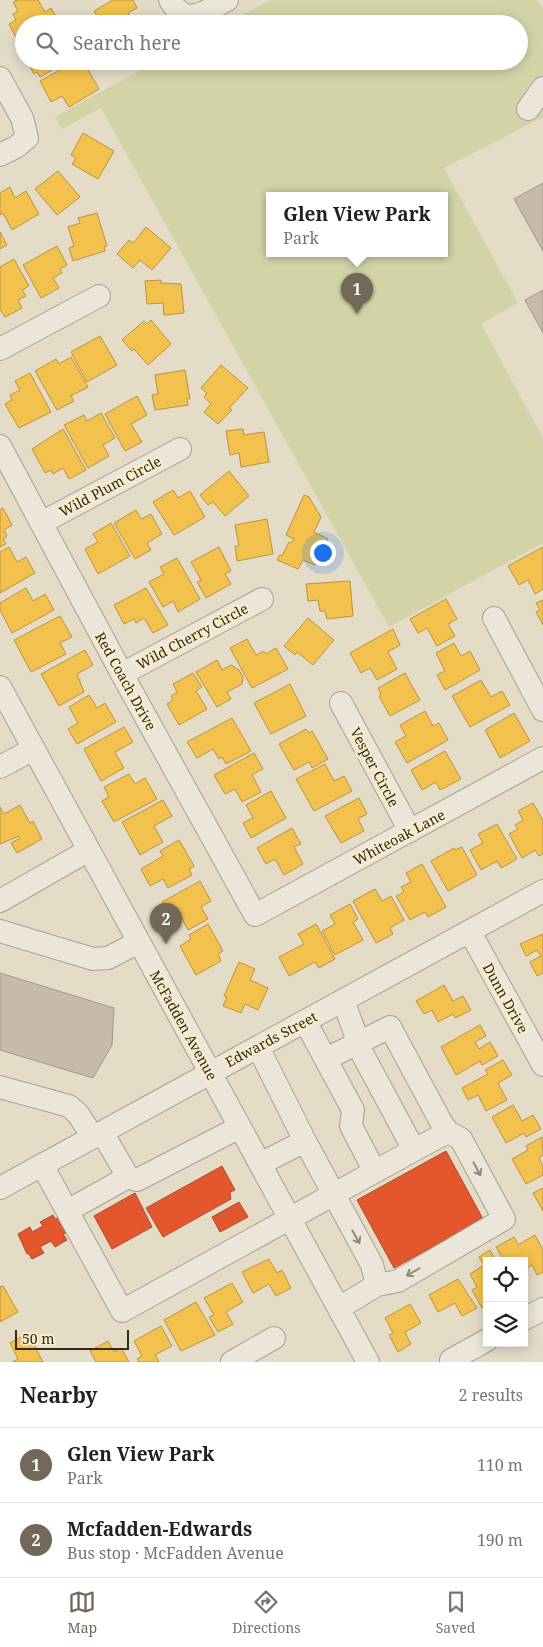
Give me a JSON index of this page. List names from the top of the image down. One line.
{"streets":{"street":["Wild Plum Circle","Wild Cherry Circle","Red Coach Drive","Vesper Circle","Whiteoak Lane","Dunn Drive","McFadden Avenue","Edwards Street"]},"crossings":[["Wild Plum Circle","Red Coach Drive"],["Wild Cherry Circle","Red Coach Drive"],["Red Coach Drive","Whiteoak Lane"],["Vesper Circle","Whiteoak Lane"],["Dunn Drive","Edwards Street"],["McFadden Avenue","Edwards Street"]],"scale_bar":"50 m","page":{"search":"Search here","popup":["Glen View Park","Park"],"pins":["1","2"],"scale":"50 m","heading":["Nearby","2 results"],"list":[{"mark":"1","name":"Glen View Park","note":"Park","value":"110 m"},{"mark":"2","name":"Mcfadden-Edwards","note":"Bus stop · McFadden Avenue","value":"190 m"}],"nav":["Map","Directions","Saved"]}}
